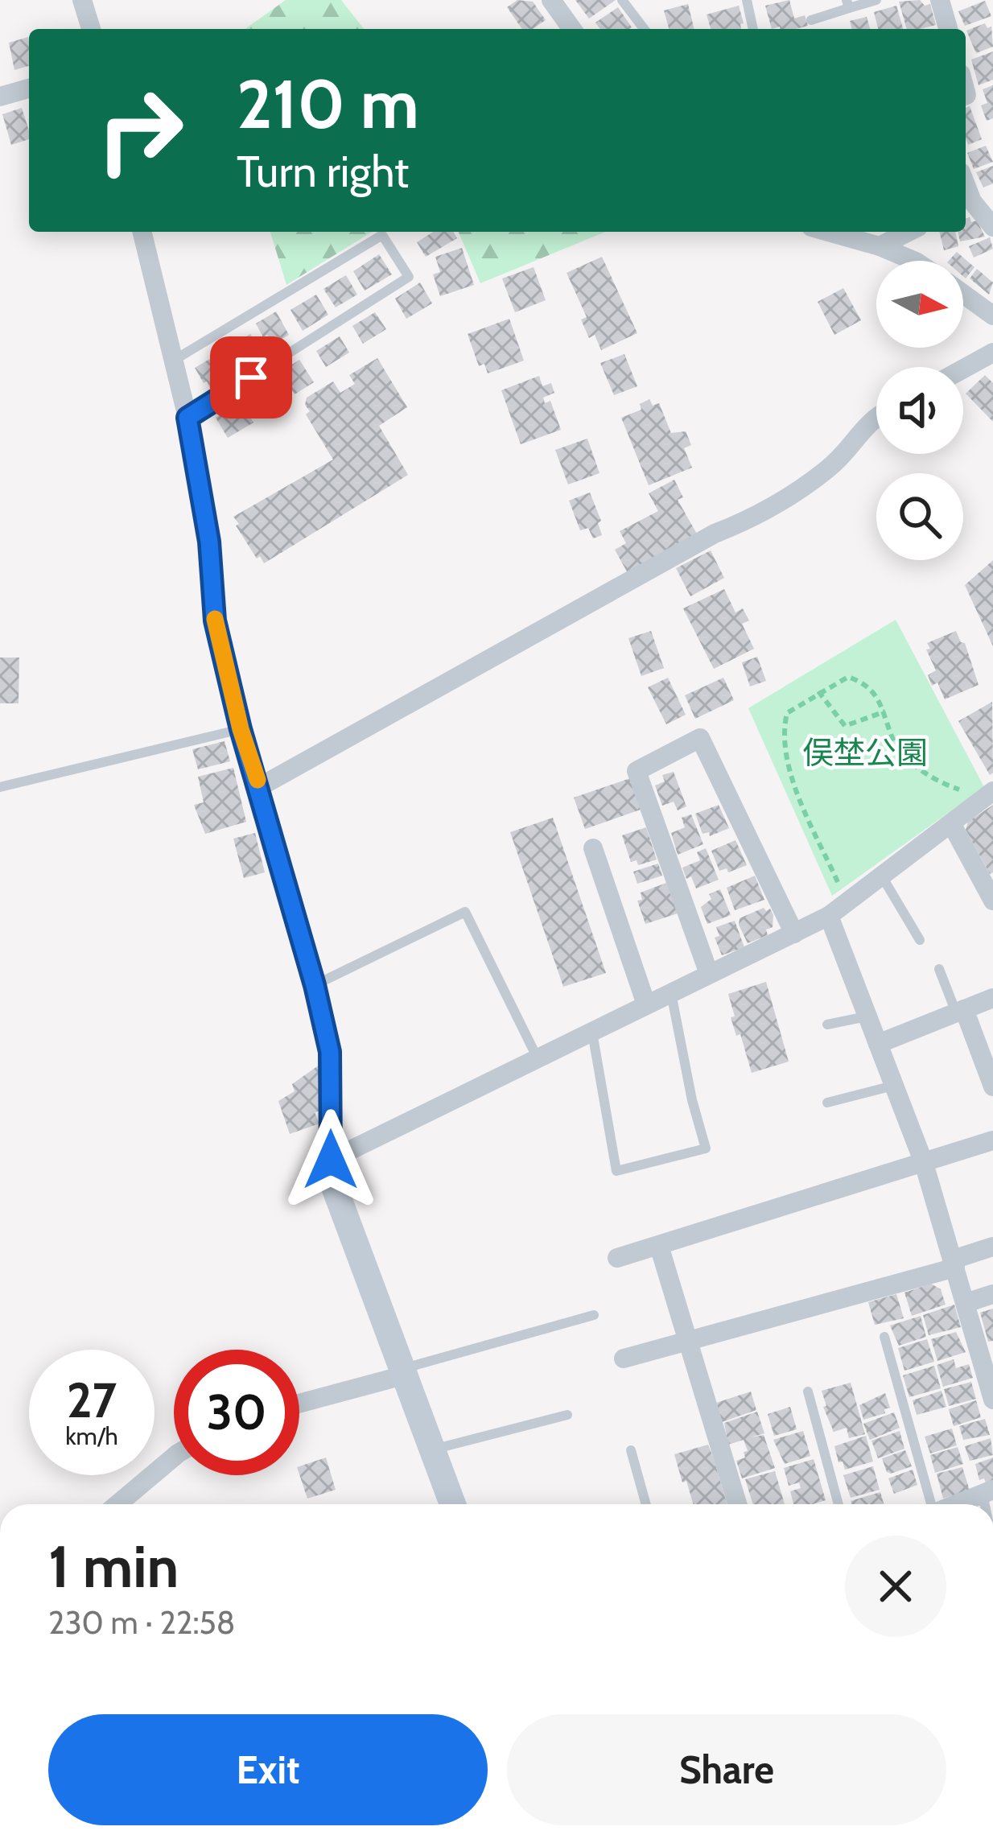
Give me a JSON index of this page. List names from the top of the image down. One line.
{"parks":["俣埜公園"],"north":"right","page":{"turn":["210 m","Turn right"],"speed":"27 km/h","limit":"30","heading":["1 min","230 m · 22:58"],"buttons":["Exit","Share"]}}
